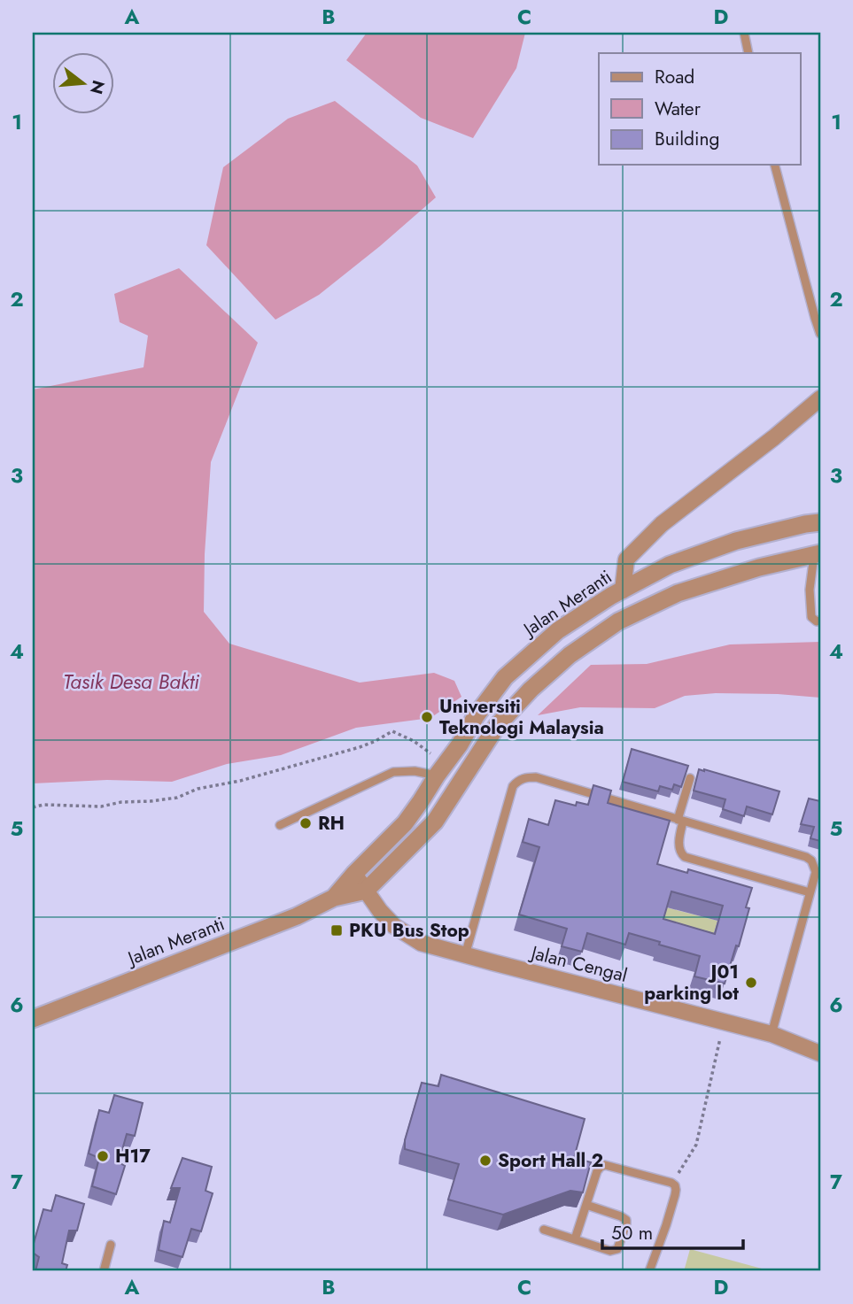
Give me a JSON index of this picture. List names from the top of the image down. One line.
{"streets":{"street":["Jalan Meranti","Jalan Cengal"]},"crossings":[["Jalan Meranti","Jalan Cengal"]],"water":["Tasik Desa Bakti"],"places":{"other":["Universiti Teknologi Malaysia","RH","J01 parking lot","H17","Sport Hall 2"],"transit":["PKU Bus Stop"]},"legend":["Road","Water","Building"],"scale_bar":"50 m","north":"right","grid":{"columns":["A","B","C","D"],"rows":["1","2","3","4","5","6","7"]}}
